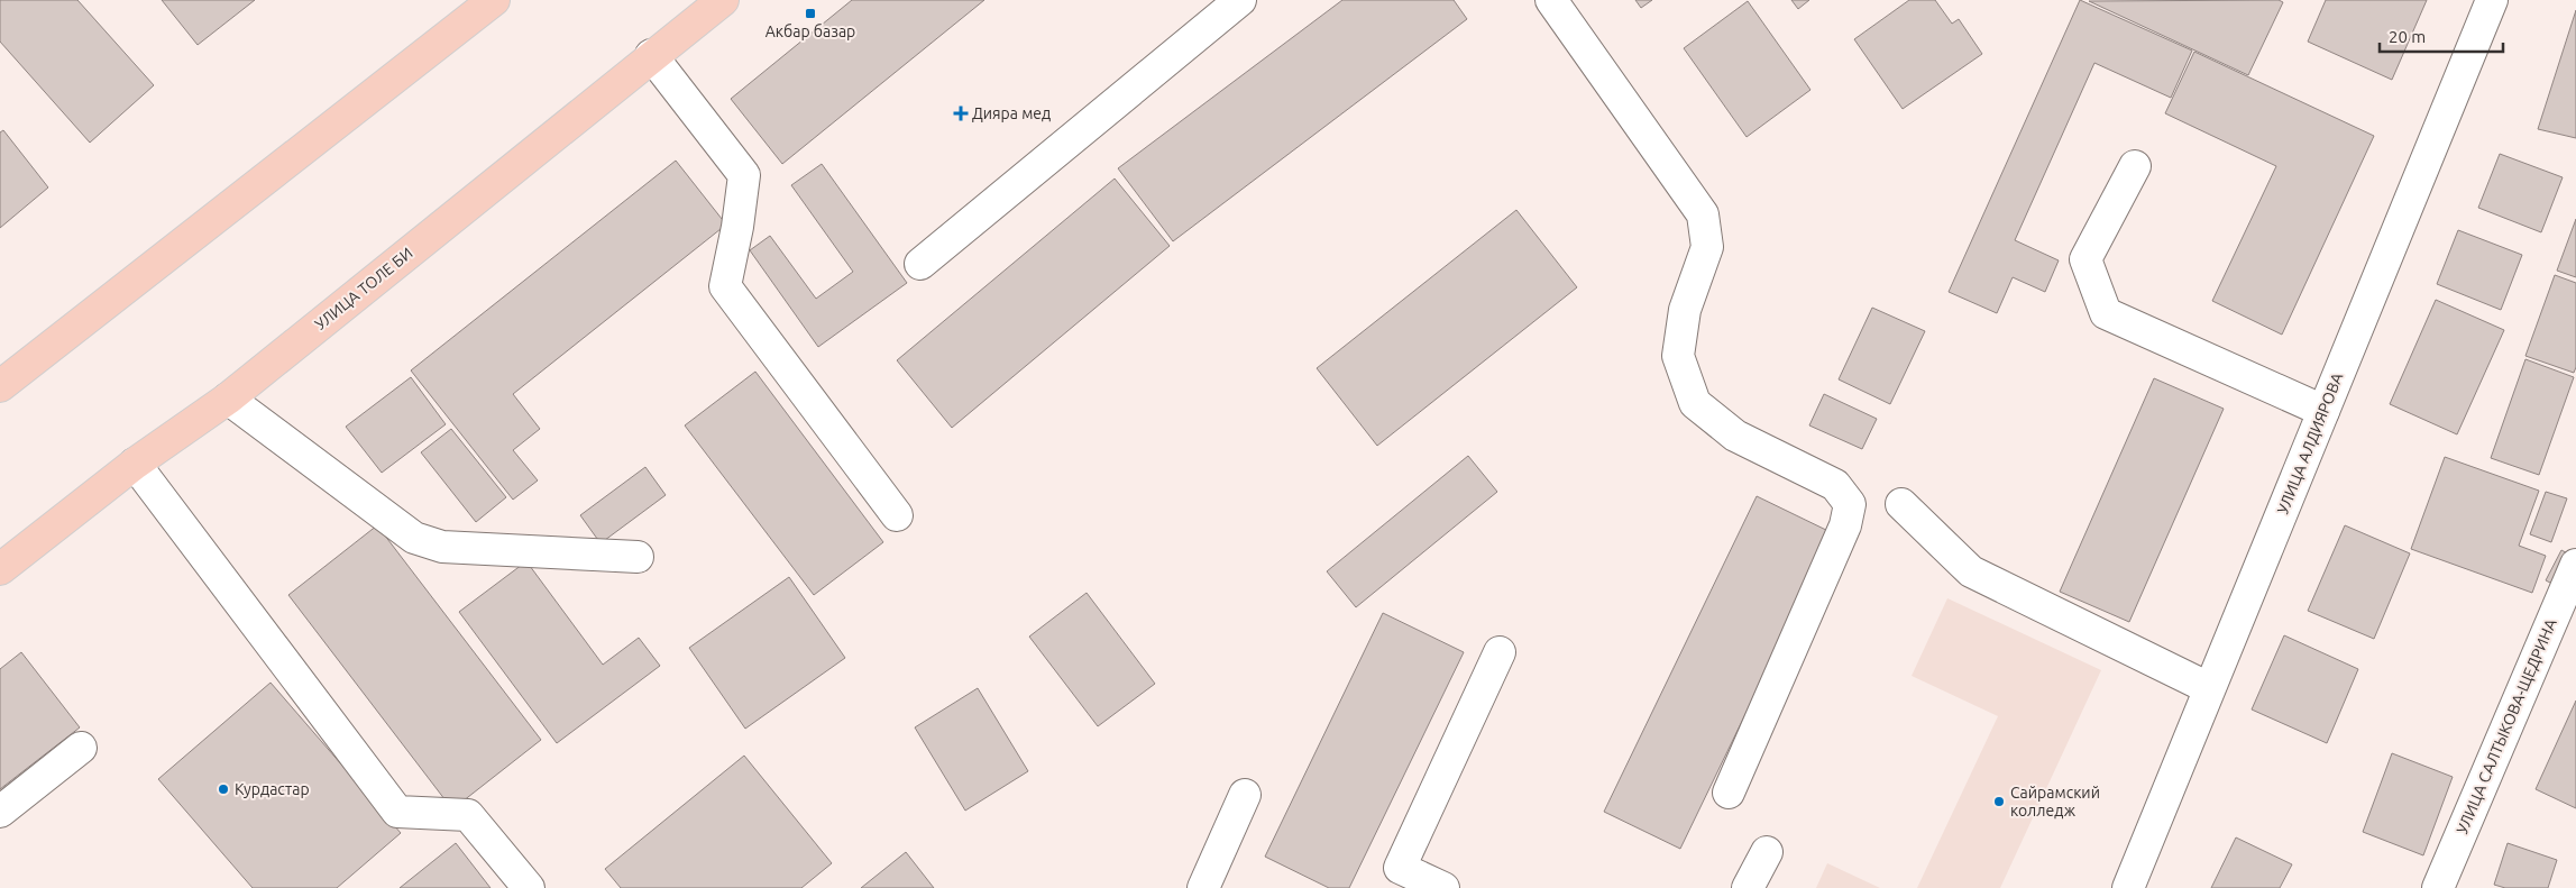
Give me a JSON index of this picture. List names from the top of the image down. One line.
{"streets":{"main road":["УЛИЦА ТОЛЕ БИ"],"street":["УЛИЦА АЛДИЯРОВА","УЛИЦА САЛТЫКОВА-ЩЕДРИНА"]},"places":{"transit":["Акбар базар"],"health":["Дияра мед"],"other":["Курдастар","Сайрамский колледж"]},"scale_bar":"20 m"}
